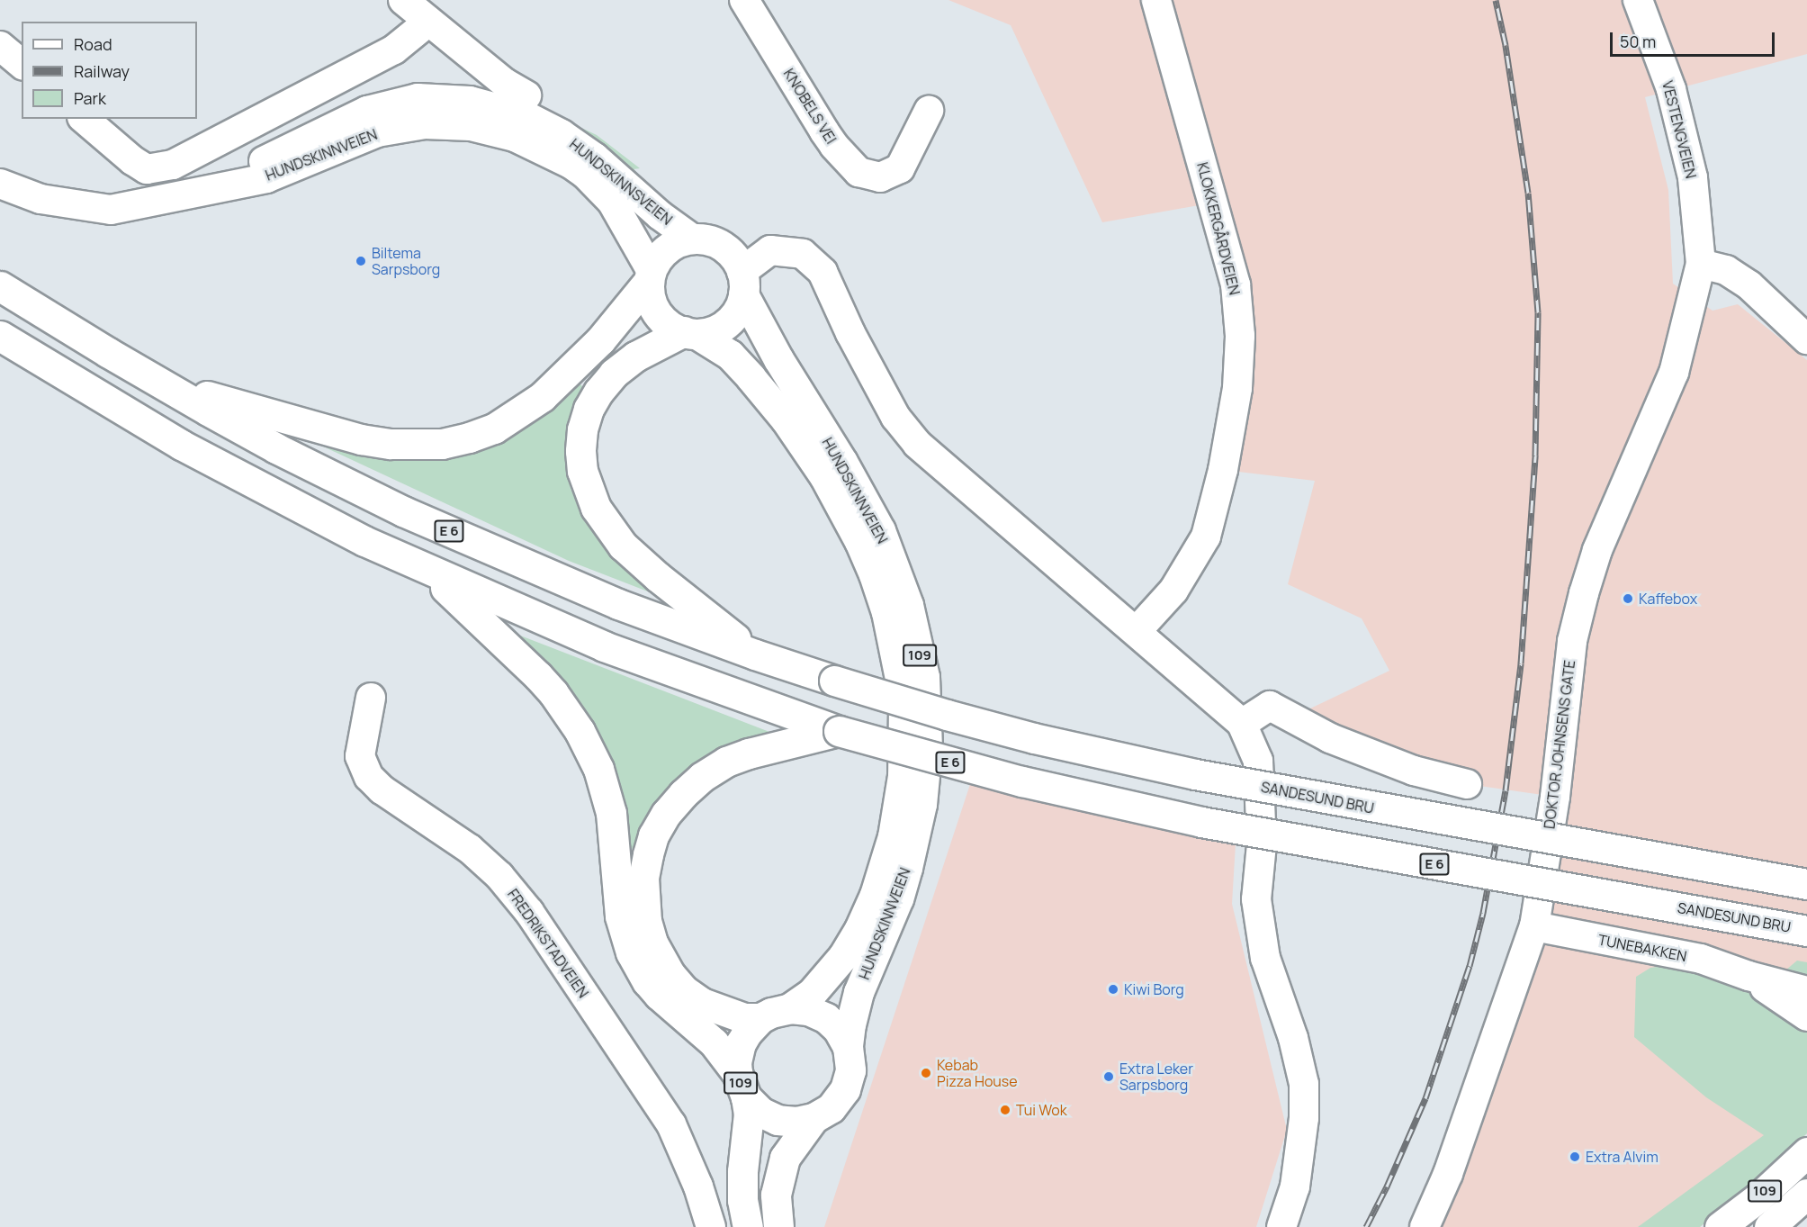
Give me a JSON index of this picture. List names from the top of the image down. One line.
{"streets":{"main road":["HUNDSKINNVEIEN","E 6","109","SANDESUND BRU"],"street":["KNOBELS VEI","VESTENGVEIEN","HUNDSKINNSVEIEN","KLOKKERGÅRDVEIEN","DOKTOR JOHNSENS GATE","FREDRIKSTADVEIEN","TUNEBAKKEN"]},"crossings":[["VESTENGVEIEN","DOKTOR JOHNSENS GATE"],["HUNDSKINNVEIEN","HUNDSKINNSVEIEN"],["HUNDSKINNVEIEN","E 6"],["HUNDSKINNVEIEN","109"],["HUNDSKINNSVEIEN","E 6"],["HUNDSKINNSVEIEN","109"],["E 6","109"],["E 6","SANDESUND BRU"],["DOKTOR JOHNSENS GATE","TUNEBAKKEN"]],"places":["Biltema Sarpsborg","Kaffebox","Kiwi Borg","Kebab Pizza House","Extra Leker Sarpsborg","Tui Wok","Extra Alvim"],"legend":["Road","Railway","Park"],"scale_bar":"50 m"}
